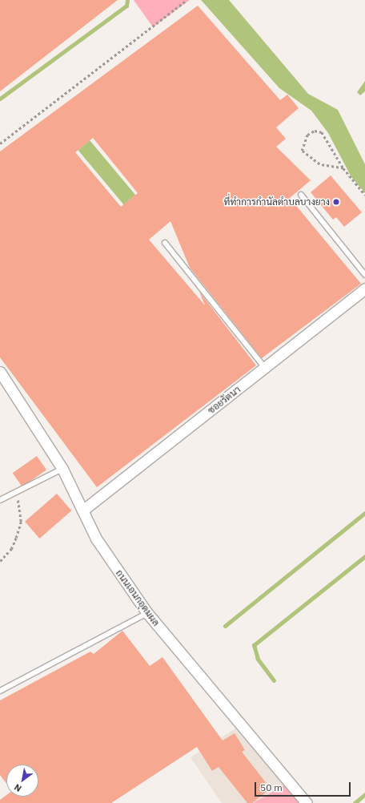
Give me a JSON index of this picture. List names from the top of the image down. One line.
{"streets":{"street":["ซอยรัตนา","ถนนเอนกอุดมผล"]},"crossings":[["ซอยรัตนา","ถนนเอนกอุดมผล"]],"places":["ที่ทำการกำนัลตำบลบางยาง"],"scale_bar":"50 m","north":"bottom left"}
